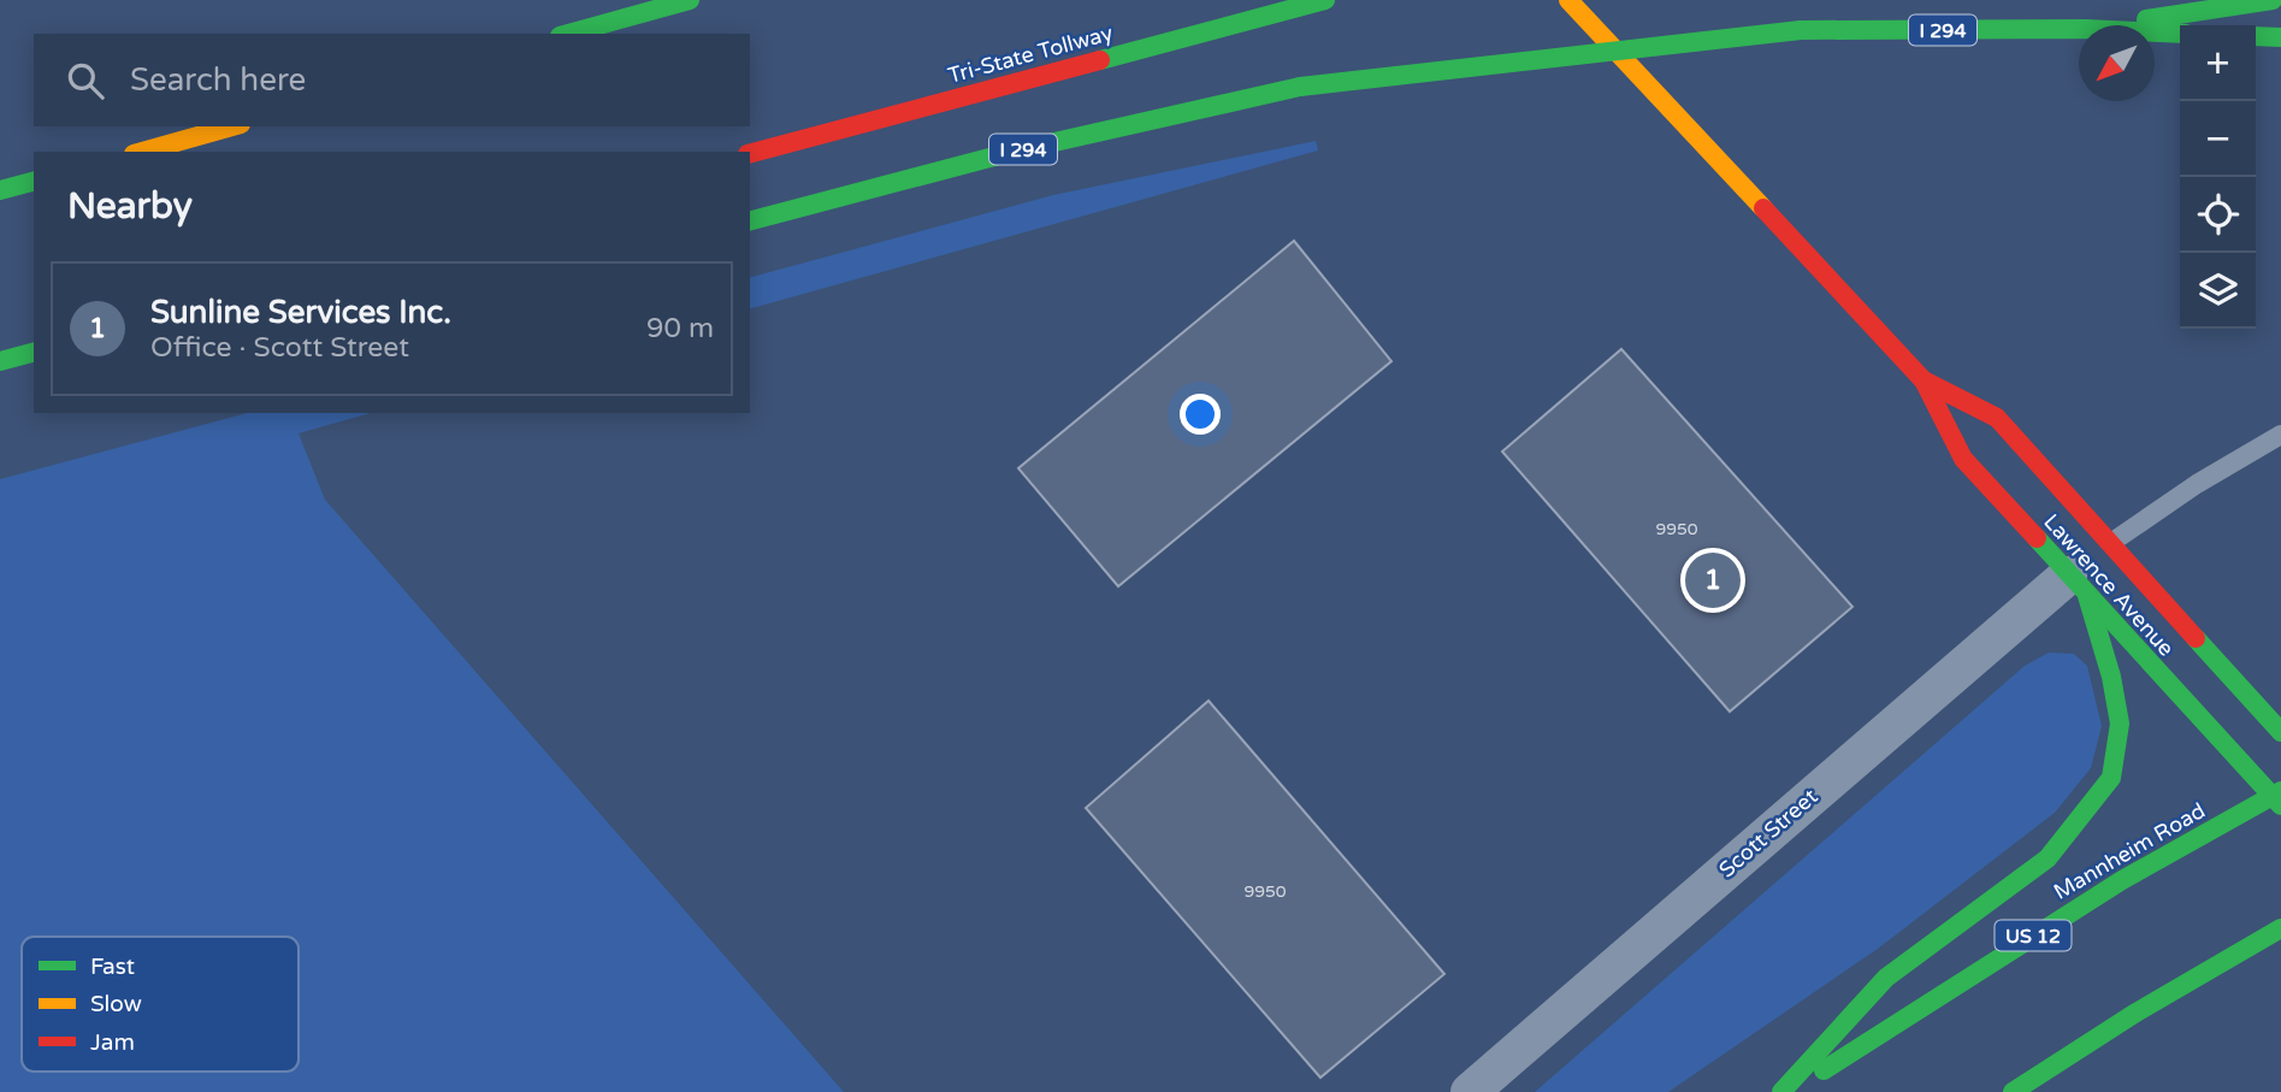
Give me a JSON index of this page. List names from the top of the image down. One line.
{"streets":{"main road":["I 294","Tri-State Tollway","Lawrence Avenue","Mannheim Road","US 12"],"street":["Scott Street"]},"crossings":[["Lawrence Avenue","Scott Street"],["Lawrence Avenue","Mannheim Road"]],"house_numbers":["9950","9950"],"legend":["Fast","Slow","Jam"],"north":"bottom left","page":{"map_buttons":["+","−"],"search":"Search here","heading":"Nearby","list":[{"mark":"1","name":"Sunline Services Inc.","note":"Office · Scott Street","value":"90 m"}],"pins":"1"}}
